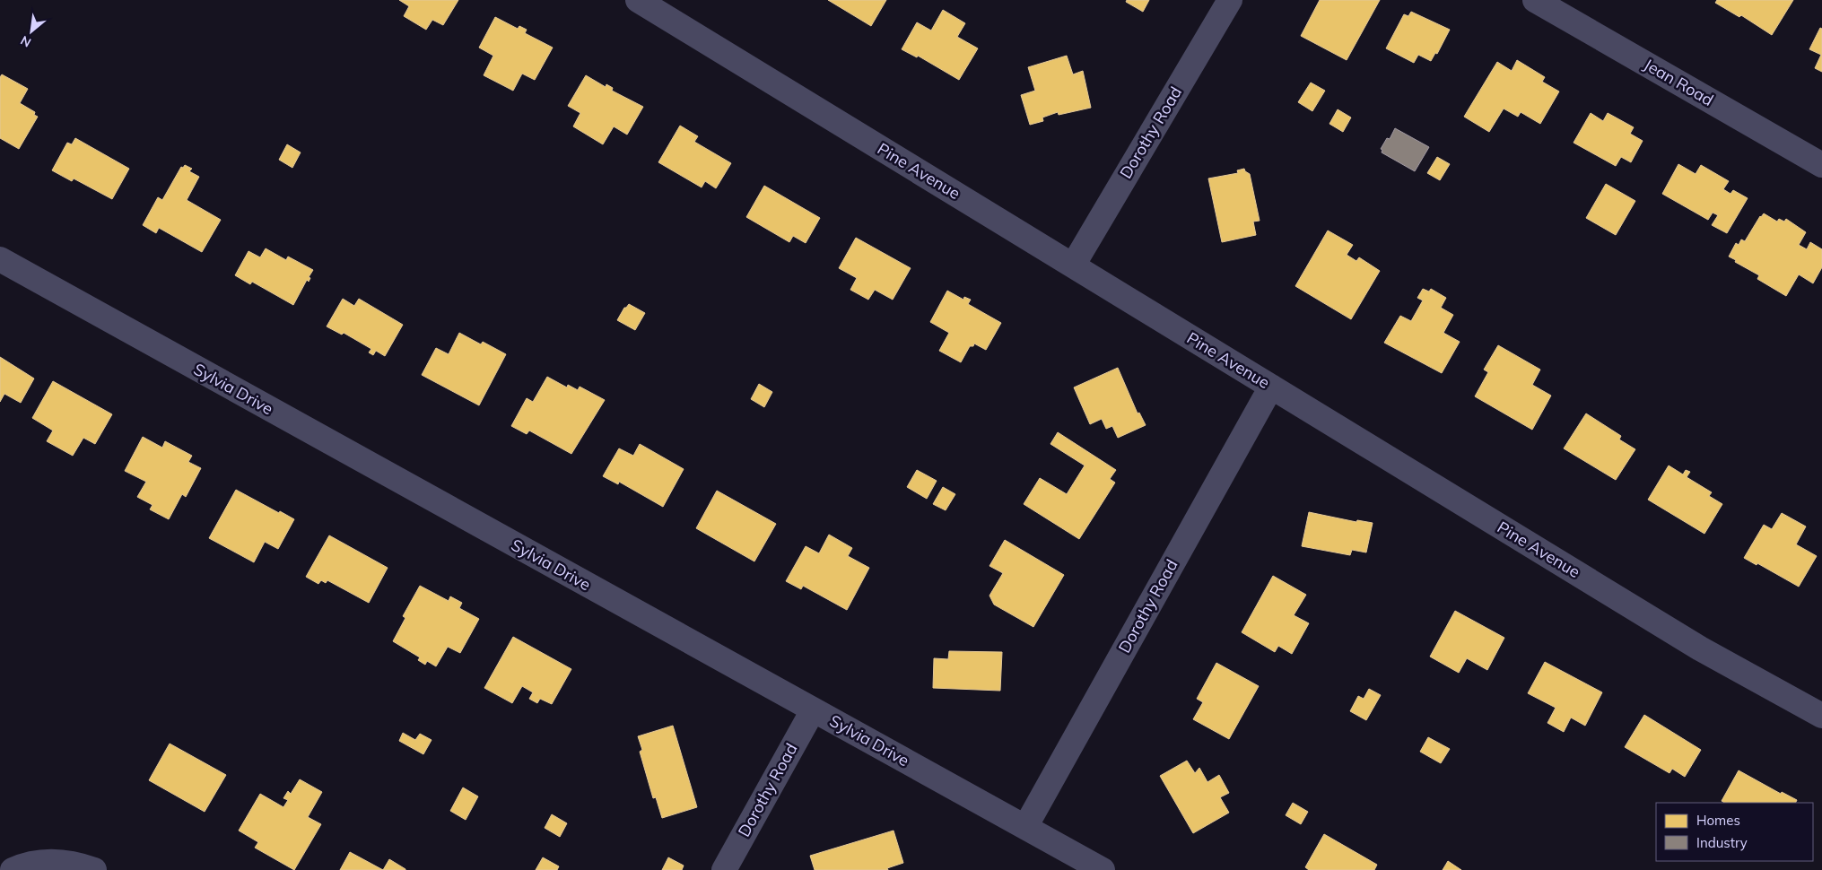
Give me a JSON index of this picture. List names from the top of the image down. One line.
{"streets":{"street":["Jean Road","Dorothy Road","Pine Avenue","Sylvia Drive"]},"crossings":[["Dorothy Road","Pine Avenue"],["Dorothy Road","Sylvia Drive"]],"legend":["Homes","Industry"],"north":"bottom left"}
